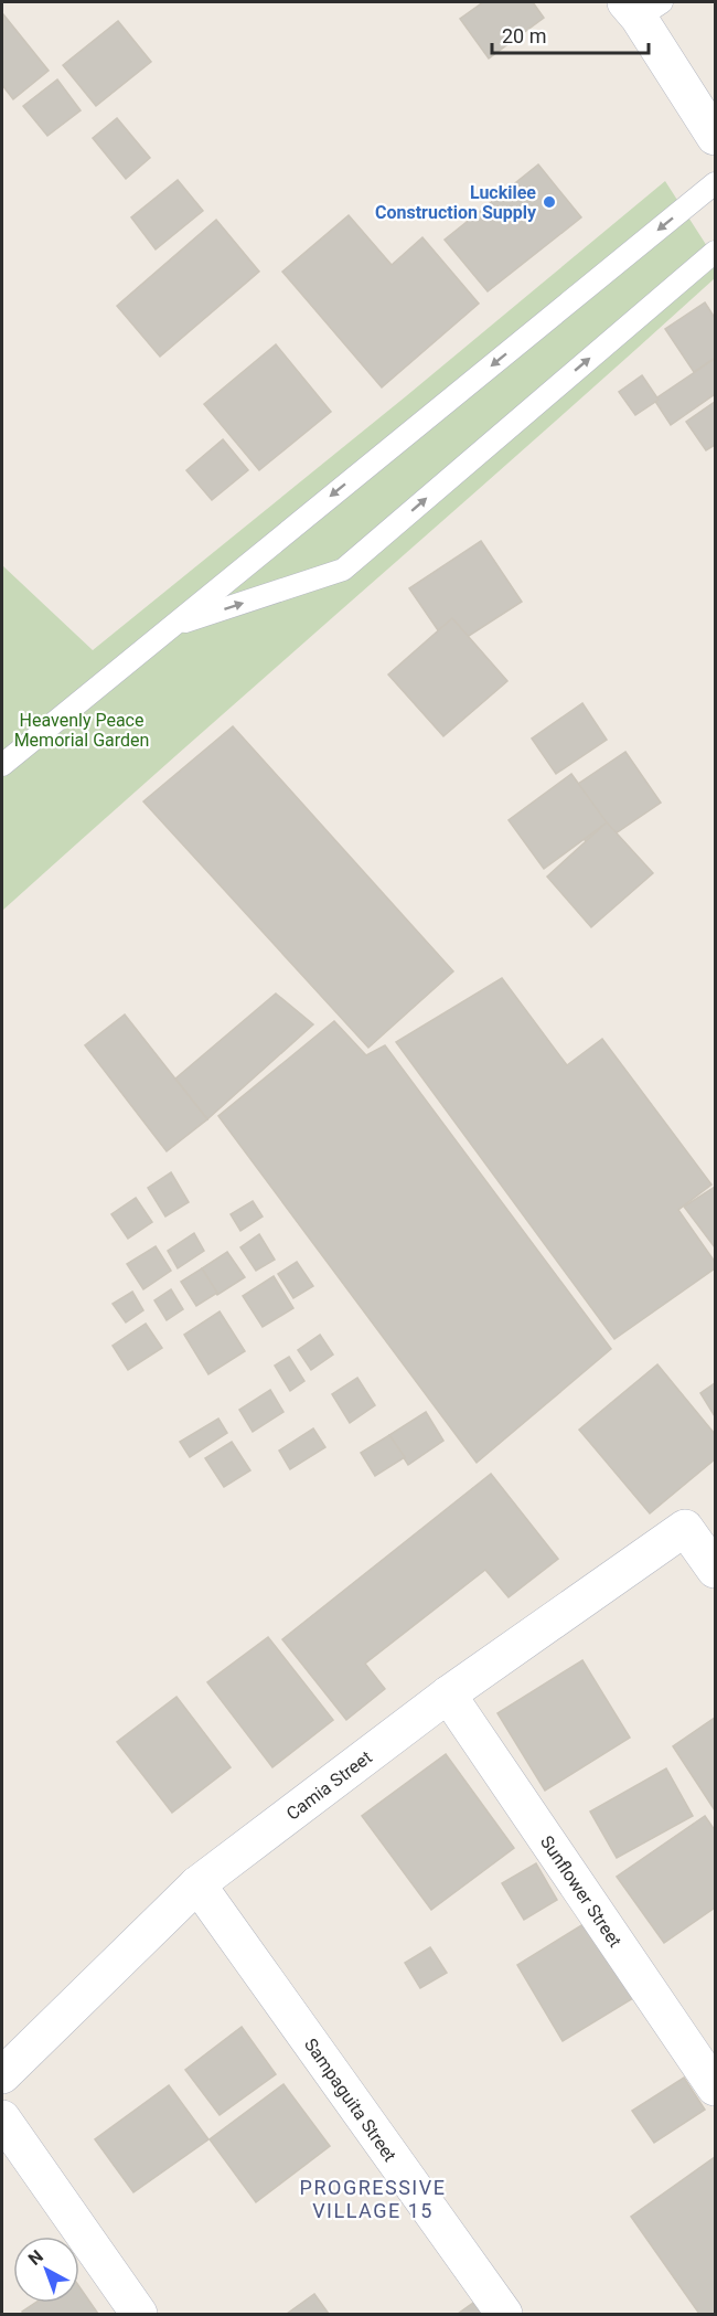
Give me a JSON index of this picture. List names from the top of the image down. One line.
{"streets":{"street":["Camia Street","Sunflower Street","Sampaguita Street"]},"crossings":[["Camia Street","Sunflower Street"],["Camia Street","Sampaguita Street"]],"districts":["PROGRESSIVE VILLAGE 15"],"parks":["Heavenly Peace Memorial Garden"],"places":["Luckilee Construction Supply"],"scale_bar":"20 m","north":"top left"}
